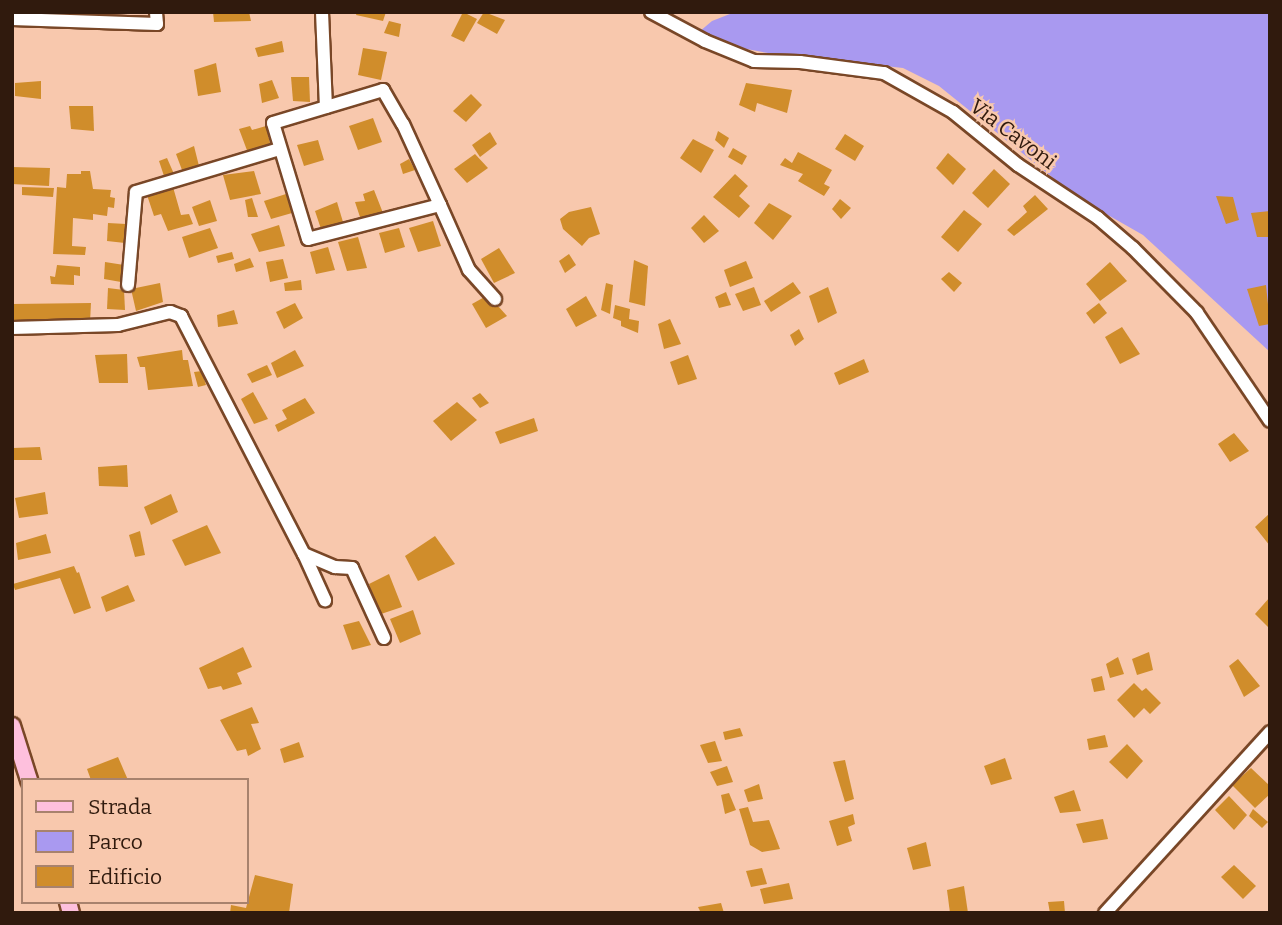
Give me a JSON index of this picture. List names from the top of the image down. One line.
{"streets":{"street":["Via Cavoni"]},"legend":["Strada","Parco","Edificio"]}
